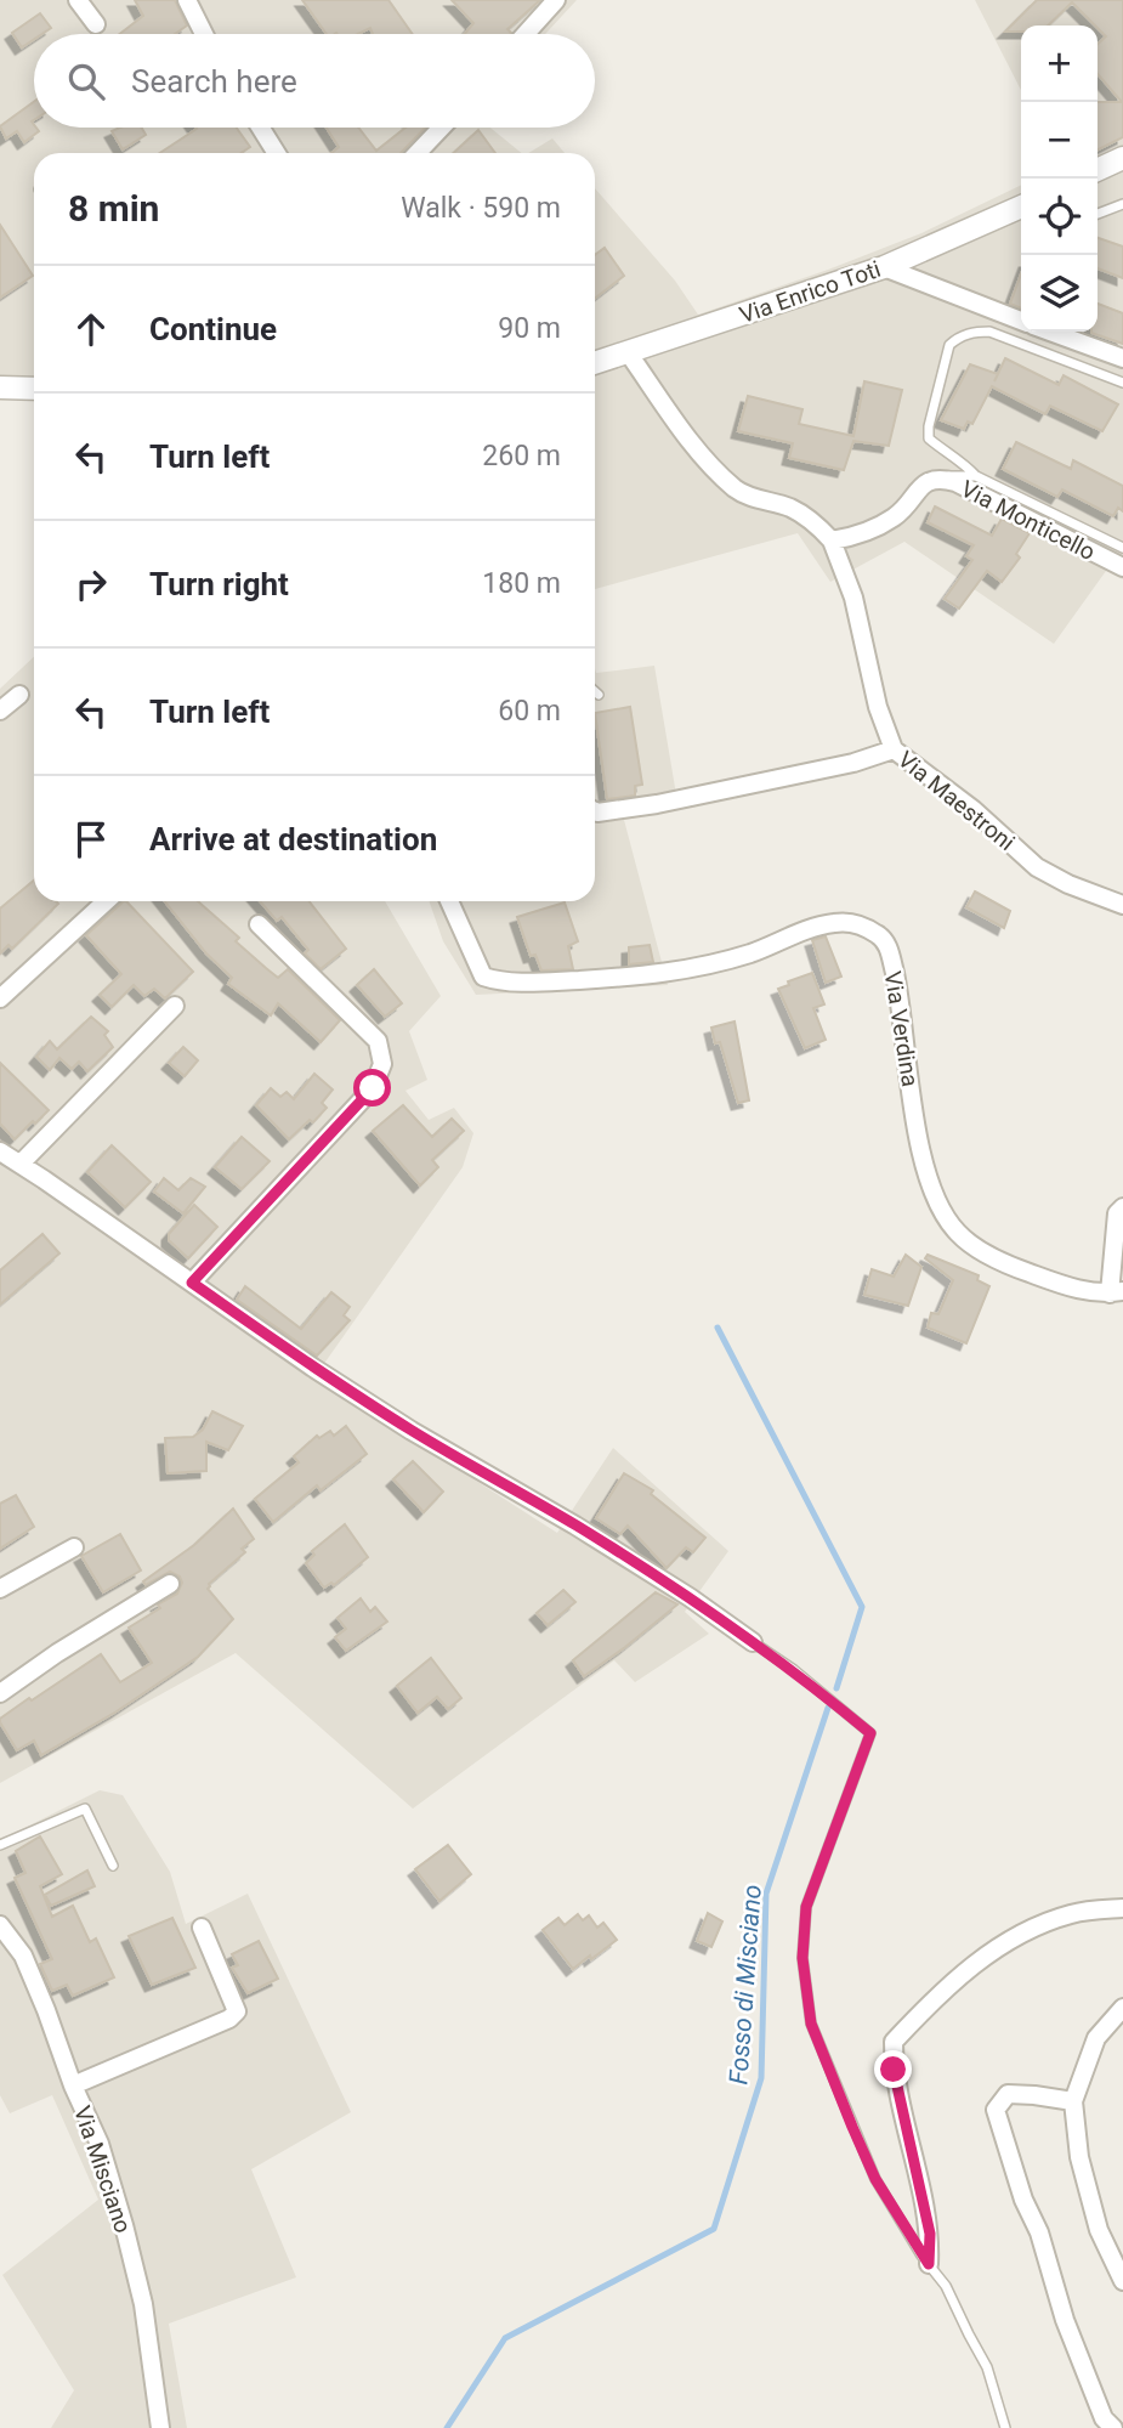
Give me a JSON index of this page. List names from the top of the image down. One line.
{"streets":{"street":["Via Enrico Toti","Via Monticello","Via Maestroni","Via Verdina","Via Misciano"]},"crossings":[["Via Monticello","Via Maestroni"]],"water":["Fosso di Misciano"],"page":{"map_buttons":["+","−"],"search":"Search here","heading":["8 min","Walk · 590 m"],"list":[["Continue","90 m"],["Turn left","260 m"],["Turn right","180 m"],["Turn left","60 m"],"Arrive at destination"]}}
